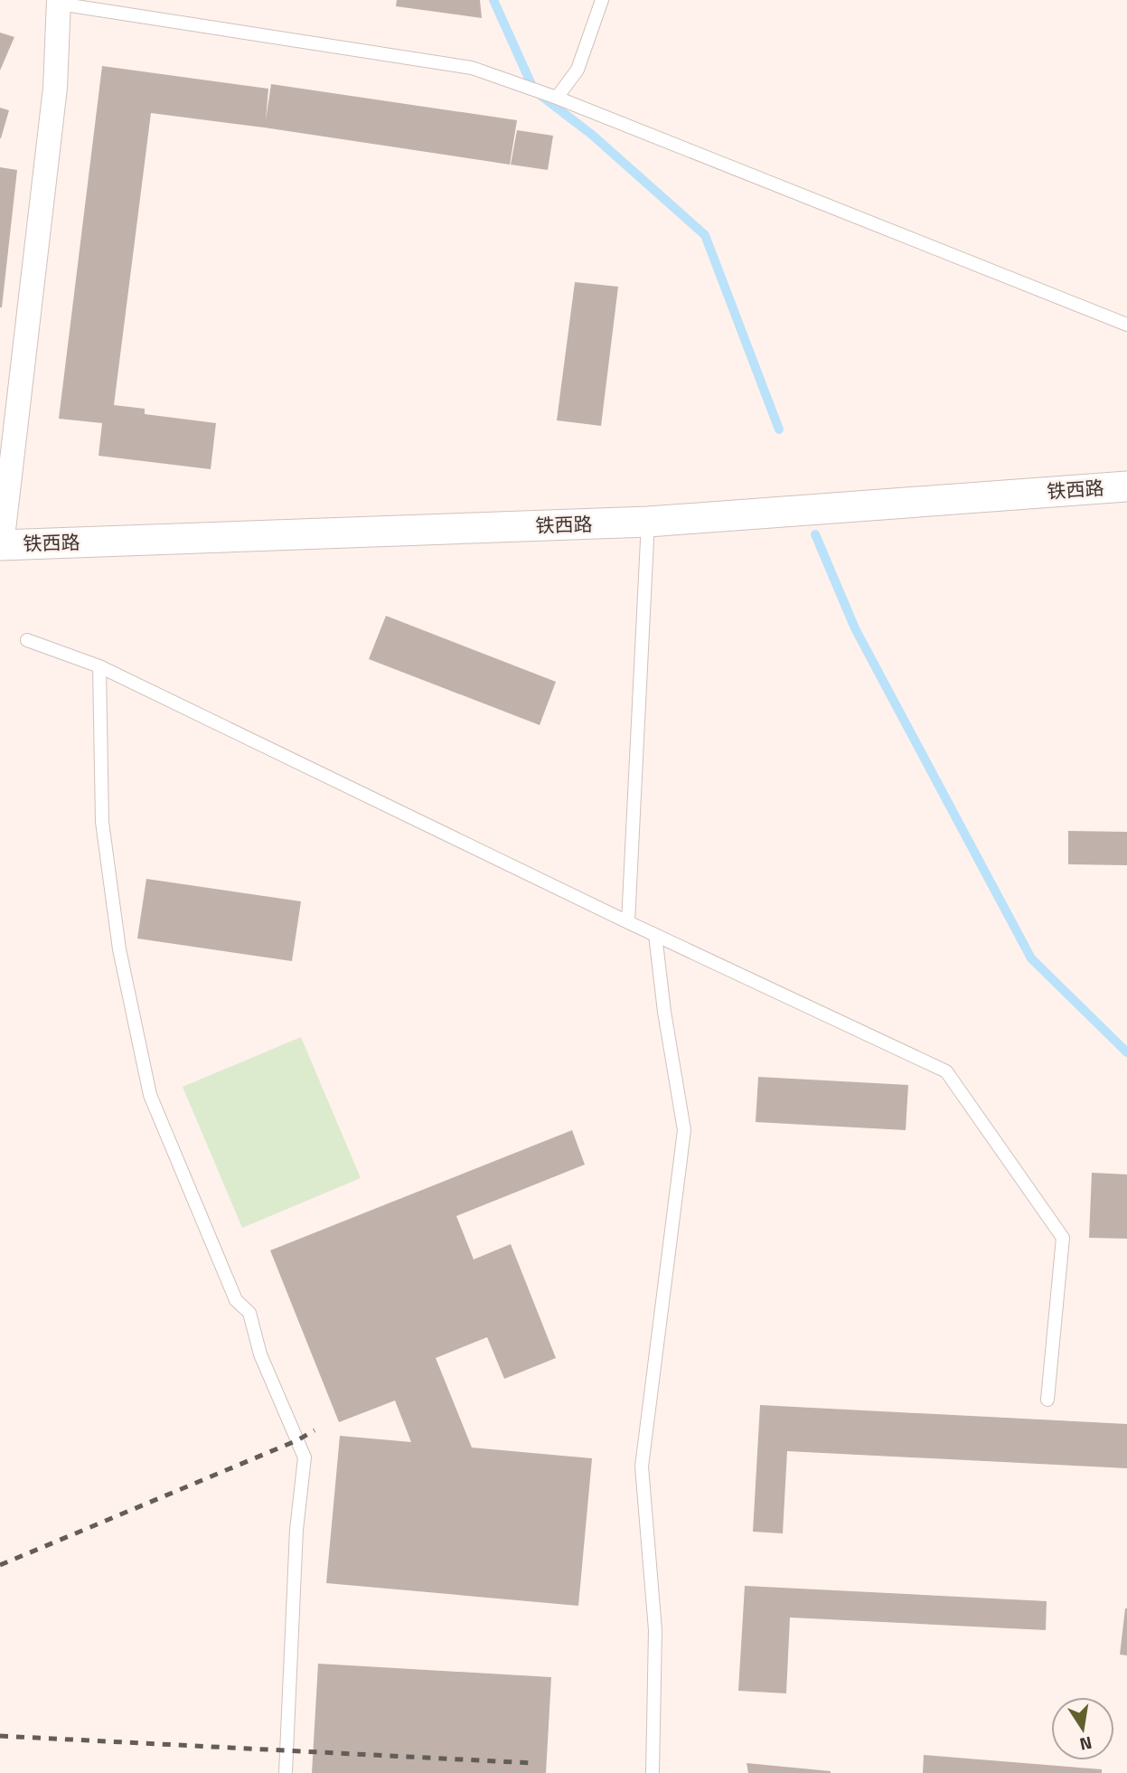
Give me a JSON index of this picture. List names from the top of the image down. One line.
{"streets":{"street":["铁西路"]},"north":"bottom"}
